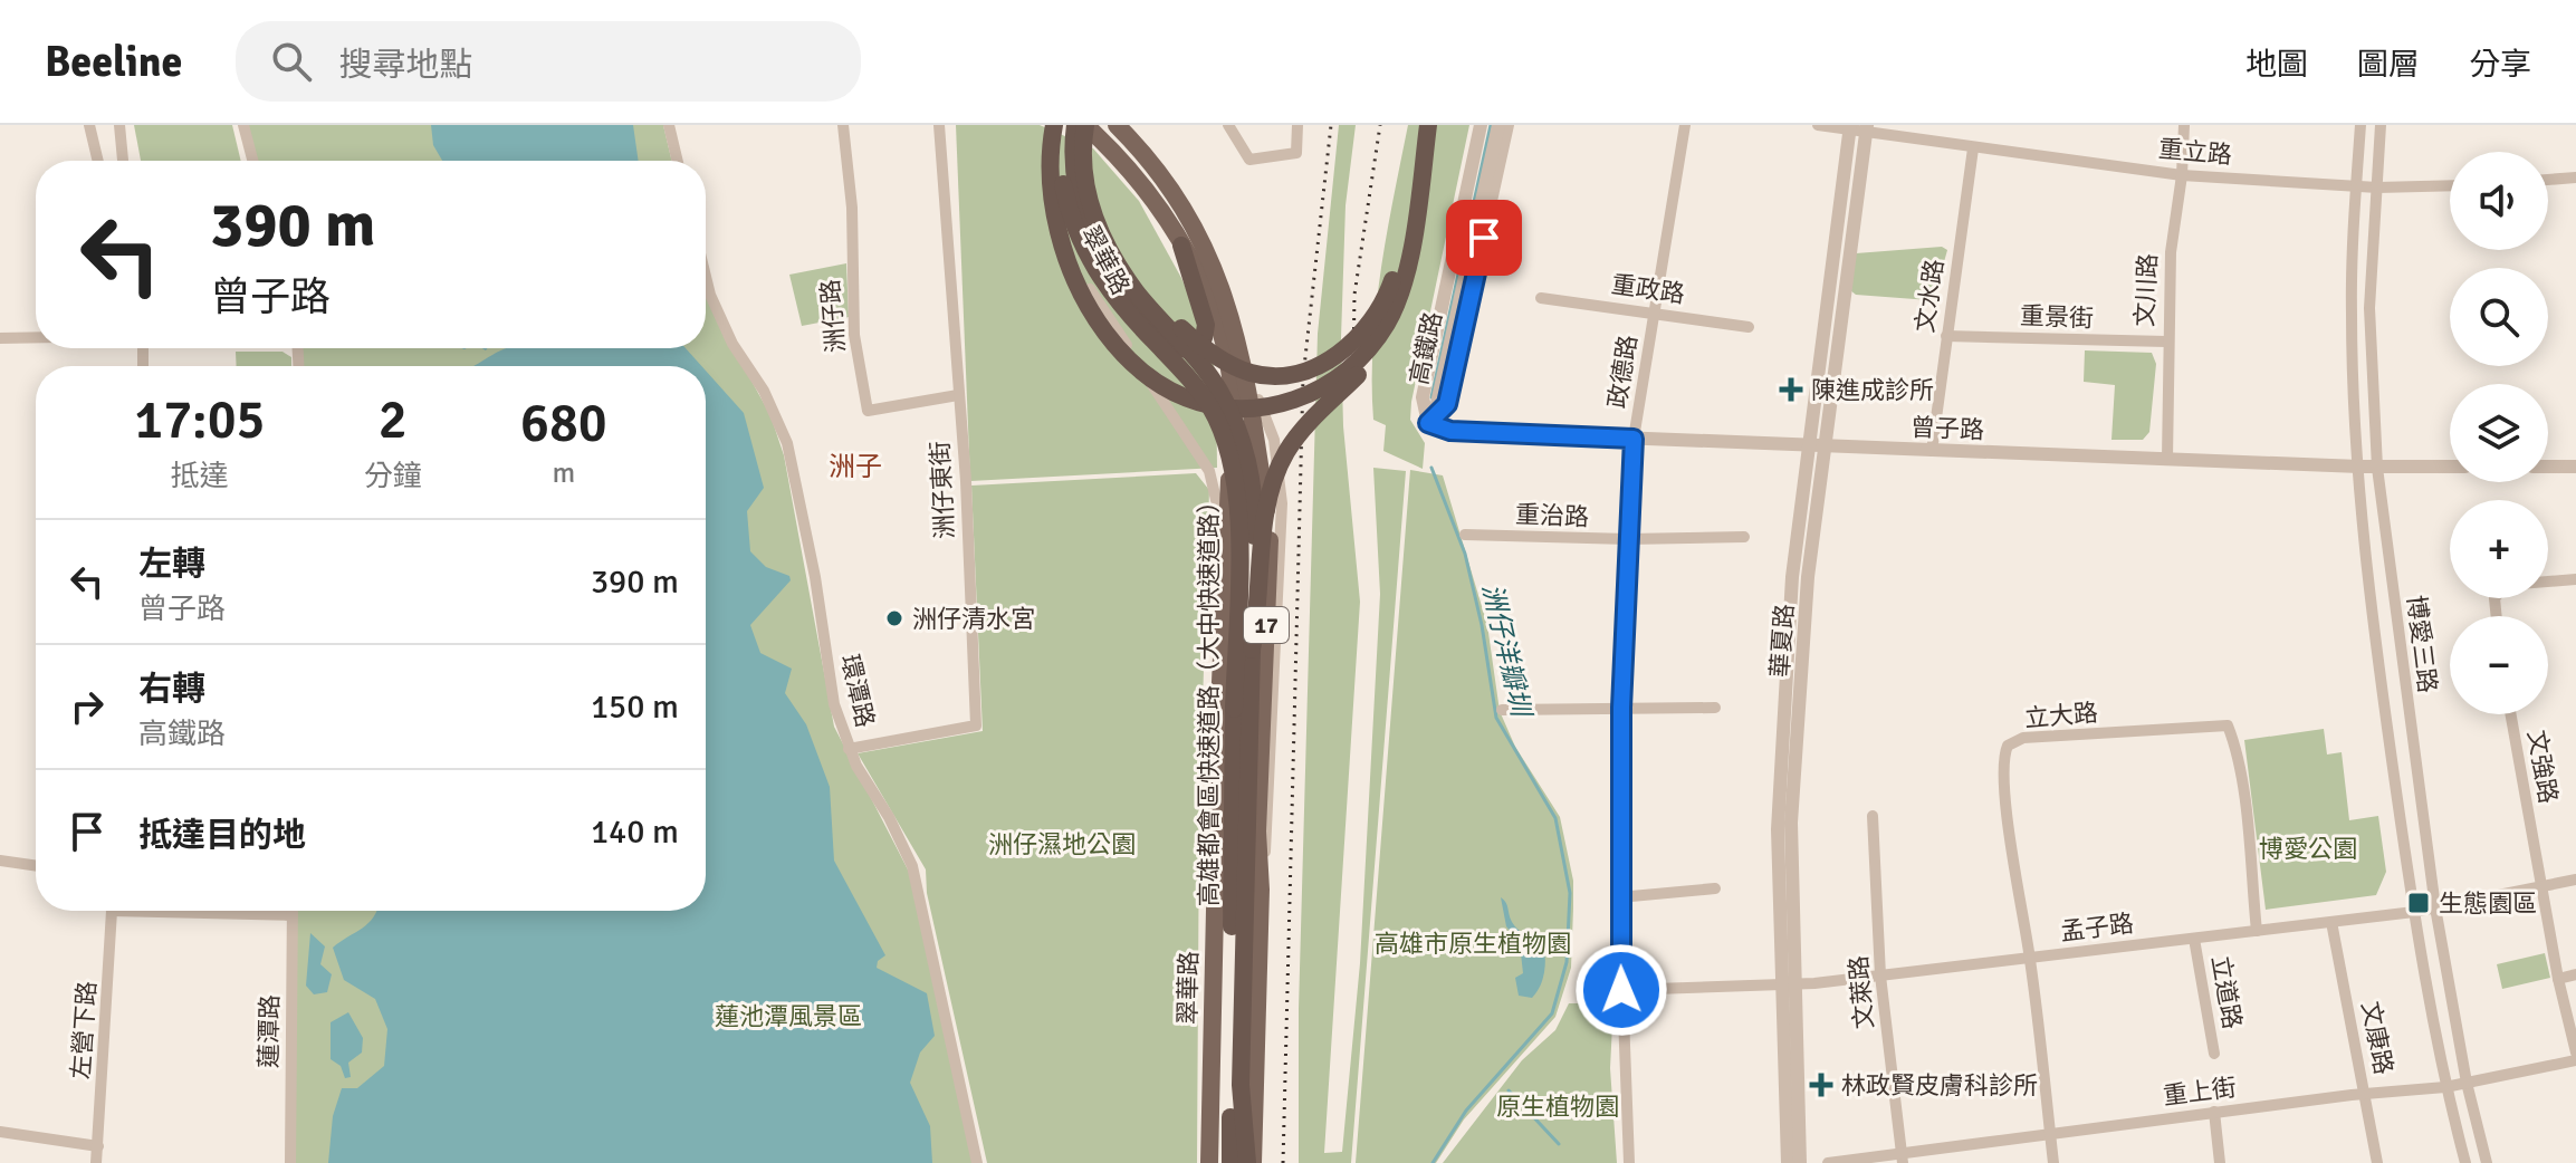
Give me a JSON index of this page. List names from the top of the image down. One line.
{"streets":{"highway":["高雄都會區快速道路（大中快速道路）"],"main road":["翠華路","17"],"street":["重立路","重政路","文川路","文水路","洲仔路","重景街","高鐵路","政德路","曾子路","洲仔東街","重治路","華夏路","博愛三路","環潭路","立大路","文強路","孟子路","文萊路","立道路","左營下路","蓮潭路","文康路","重上街"]},"crossings":[["重立路","文川路"],["重立路","文水路"],["重立路","華夏路"],["重立路","博愛三路"],["翠華路","高雄都會區快速道路（大中快速道路）"],["重政路","政德路"],["文川路","重景街"],["文川路","曾子路"],["文水路","重景街"],["文水路","曾子路"],["洲仔路","洲仔東街"],["高鐵路","曾子路"],["政德路","曾子路"],["政德路","重治路"],["政德路","孟子路"],["曾子路","華夏路"],["曾子路","博愛三路"],["洲仔東街","環潭路"],["17","高雄都會區快速道路（大中快速道路）"],["華夏路","孟子路"],["博愛三路","孟子路"],["博愛三路","重上街"],["立大路","孟子路"],["立大路","重上街"],["文強路","孟子路"],["孟子路","文萊路"],["孟子路","立道路"],["孟子路","文康路"],["文萊路","重上街"],["文康路","重上街"]],"districts":["洲子"],"water":["洲仔洋瓣圳"],"parks":["洲仔濕地公園","博愛公園","高雄市原生植物園","蓮池潭風景區","原生植物園"],"places":{"health":["陳進成診所","林政賢皮膚科診所"],"other":["洲仔清水宮"],"transit":["生態園區"]},"page":{"header":"Beeline","search":"搜尋地點","nav":["地圖","圖層","分享"],"map_buttons":["+","−"],"turn":["390 m","曾子路"],"eta":["17:05","抵達","2","分鐘","680","m"],"list":[{"name":"左轉","note":"曾子路","value":"390 m"},{"name":"右轉","note":"高鐵路","value":"150 m"},{"name":"抵達目的地","value":"140 m"}]}}
